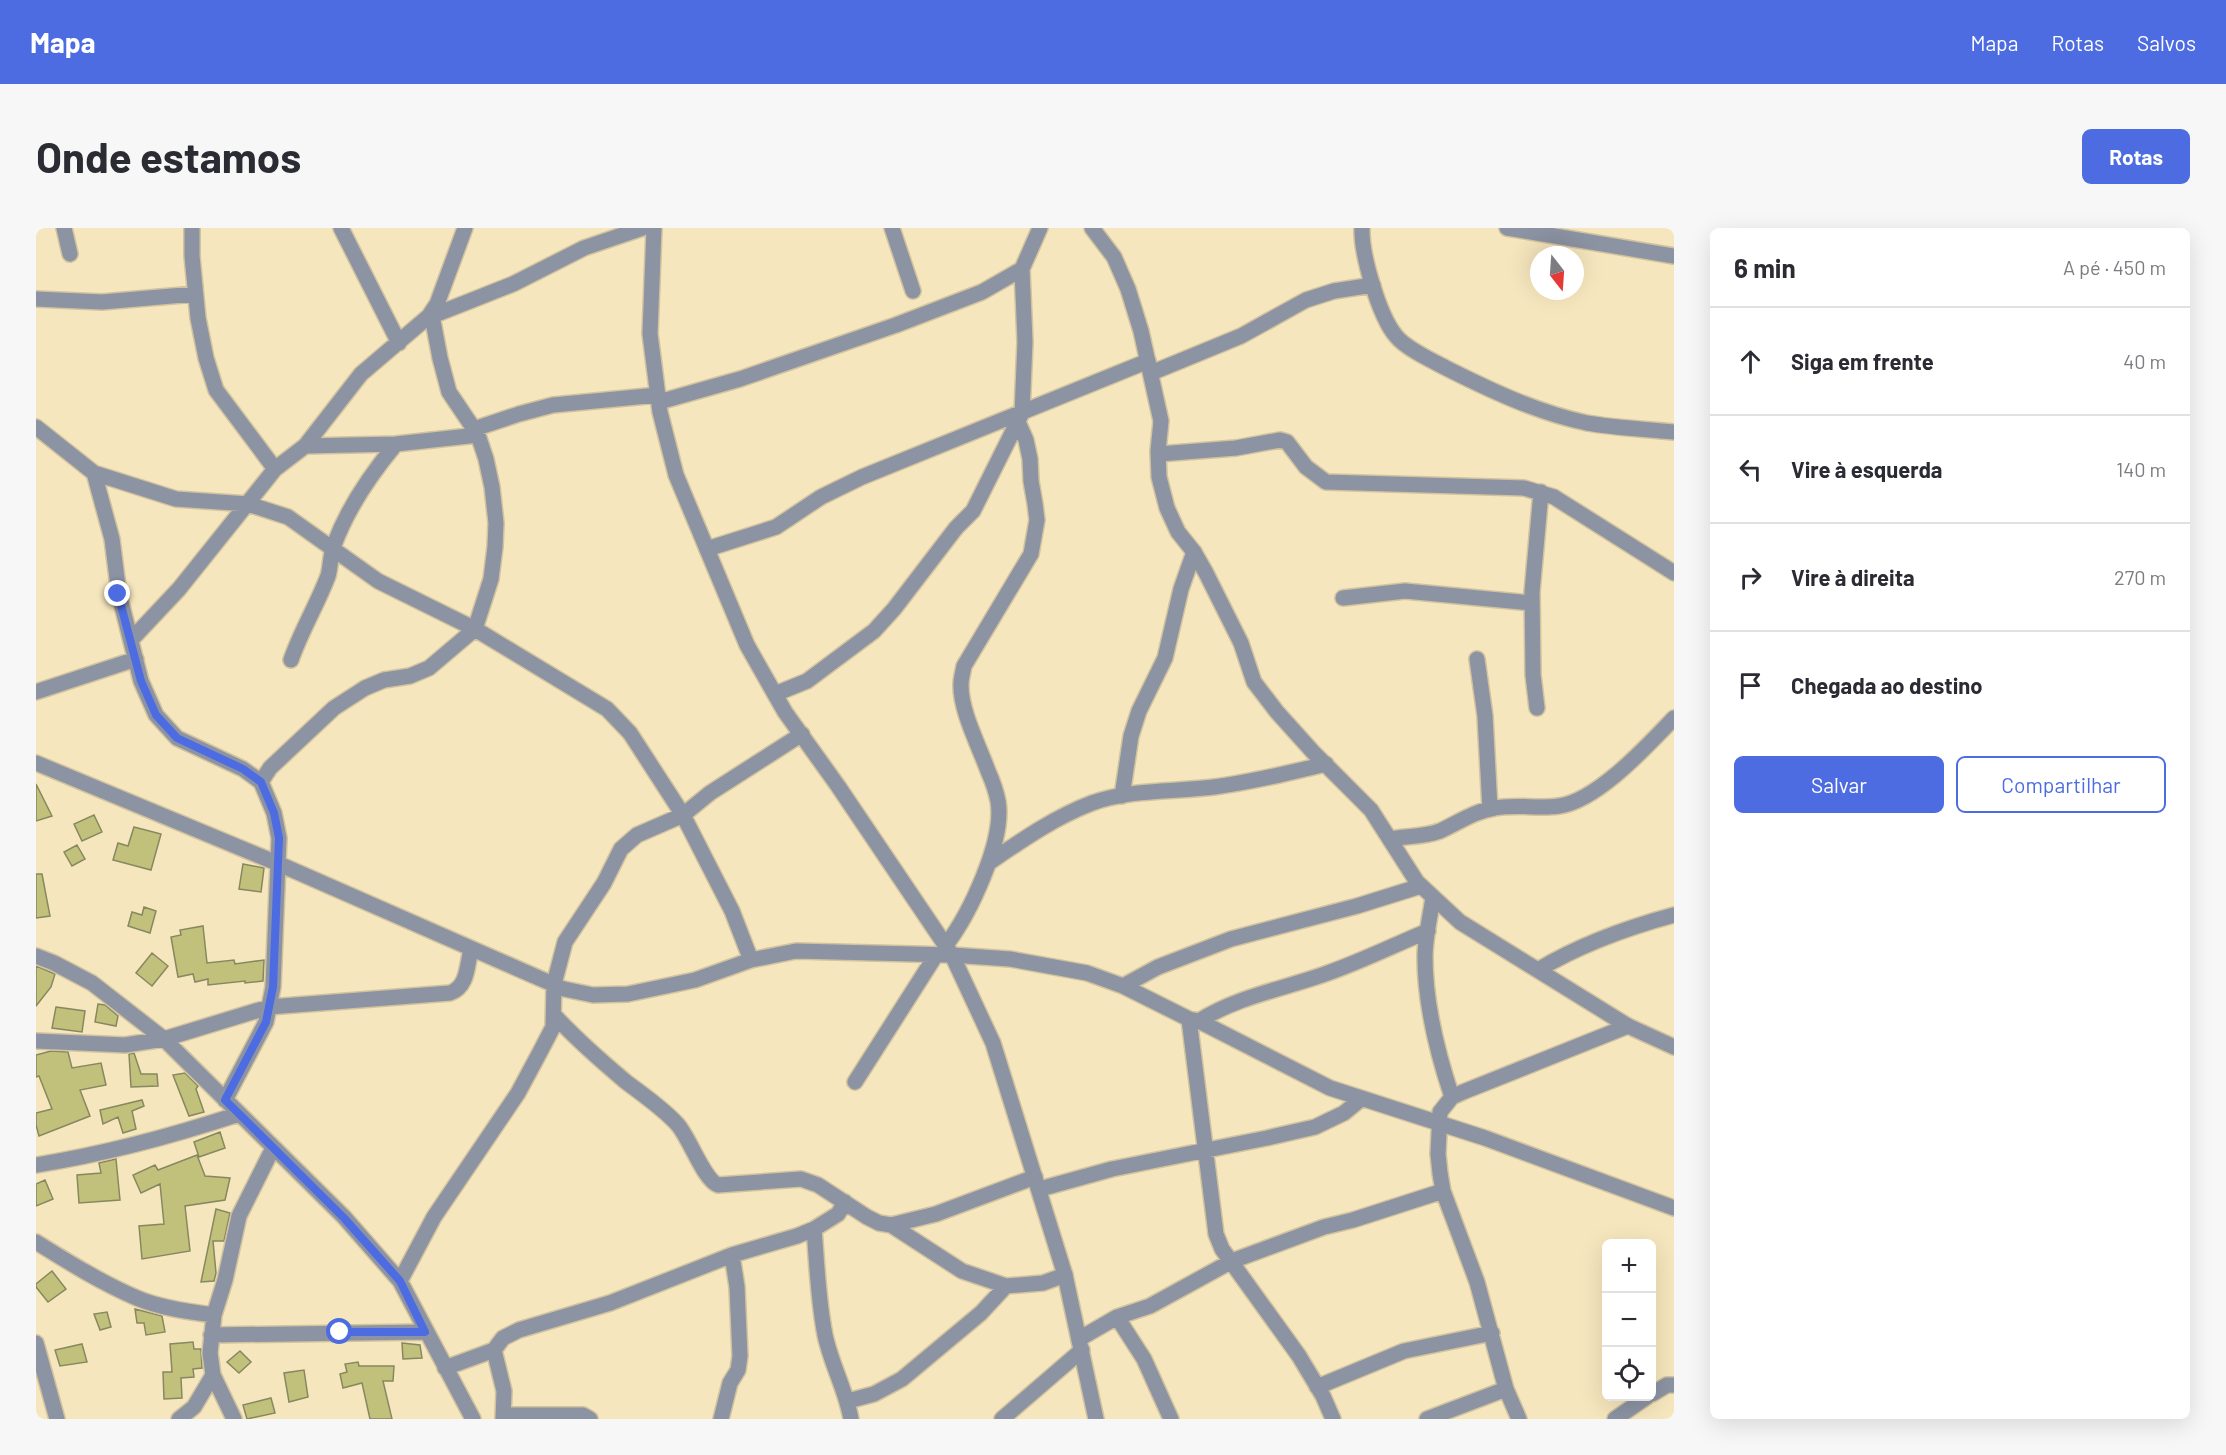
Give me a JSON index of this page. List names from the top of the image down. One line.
{"north":"bottom","page":{"header":"Mapa","nav":["Mapa","Rotas","Salvos"],"buttons":["Rotas",["Salvar","Compartilhar"]],"title":"Onde estamos","heading":["6 min","A pé · 450 m"],"list":[["Siga em frente","40 m"],["Vire à esquerda","140 m"],["Vire à direita","270 m"],"Chegada ao destino"],"map_buttons":["+","−"]}}
